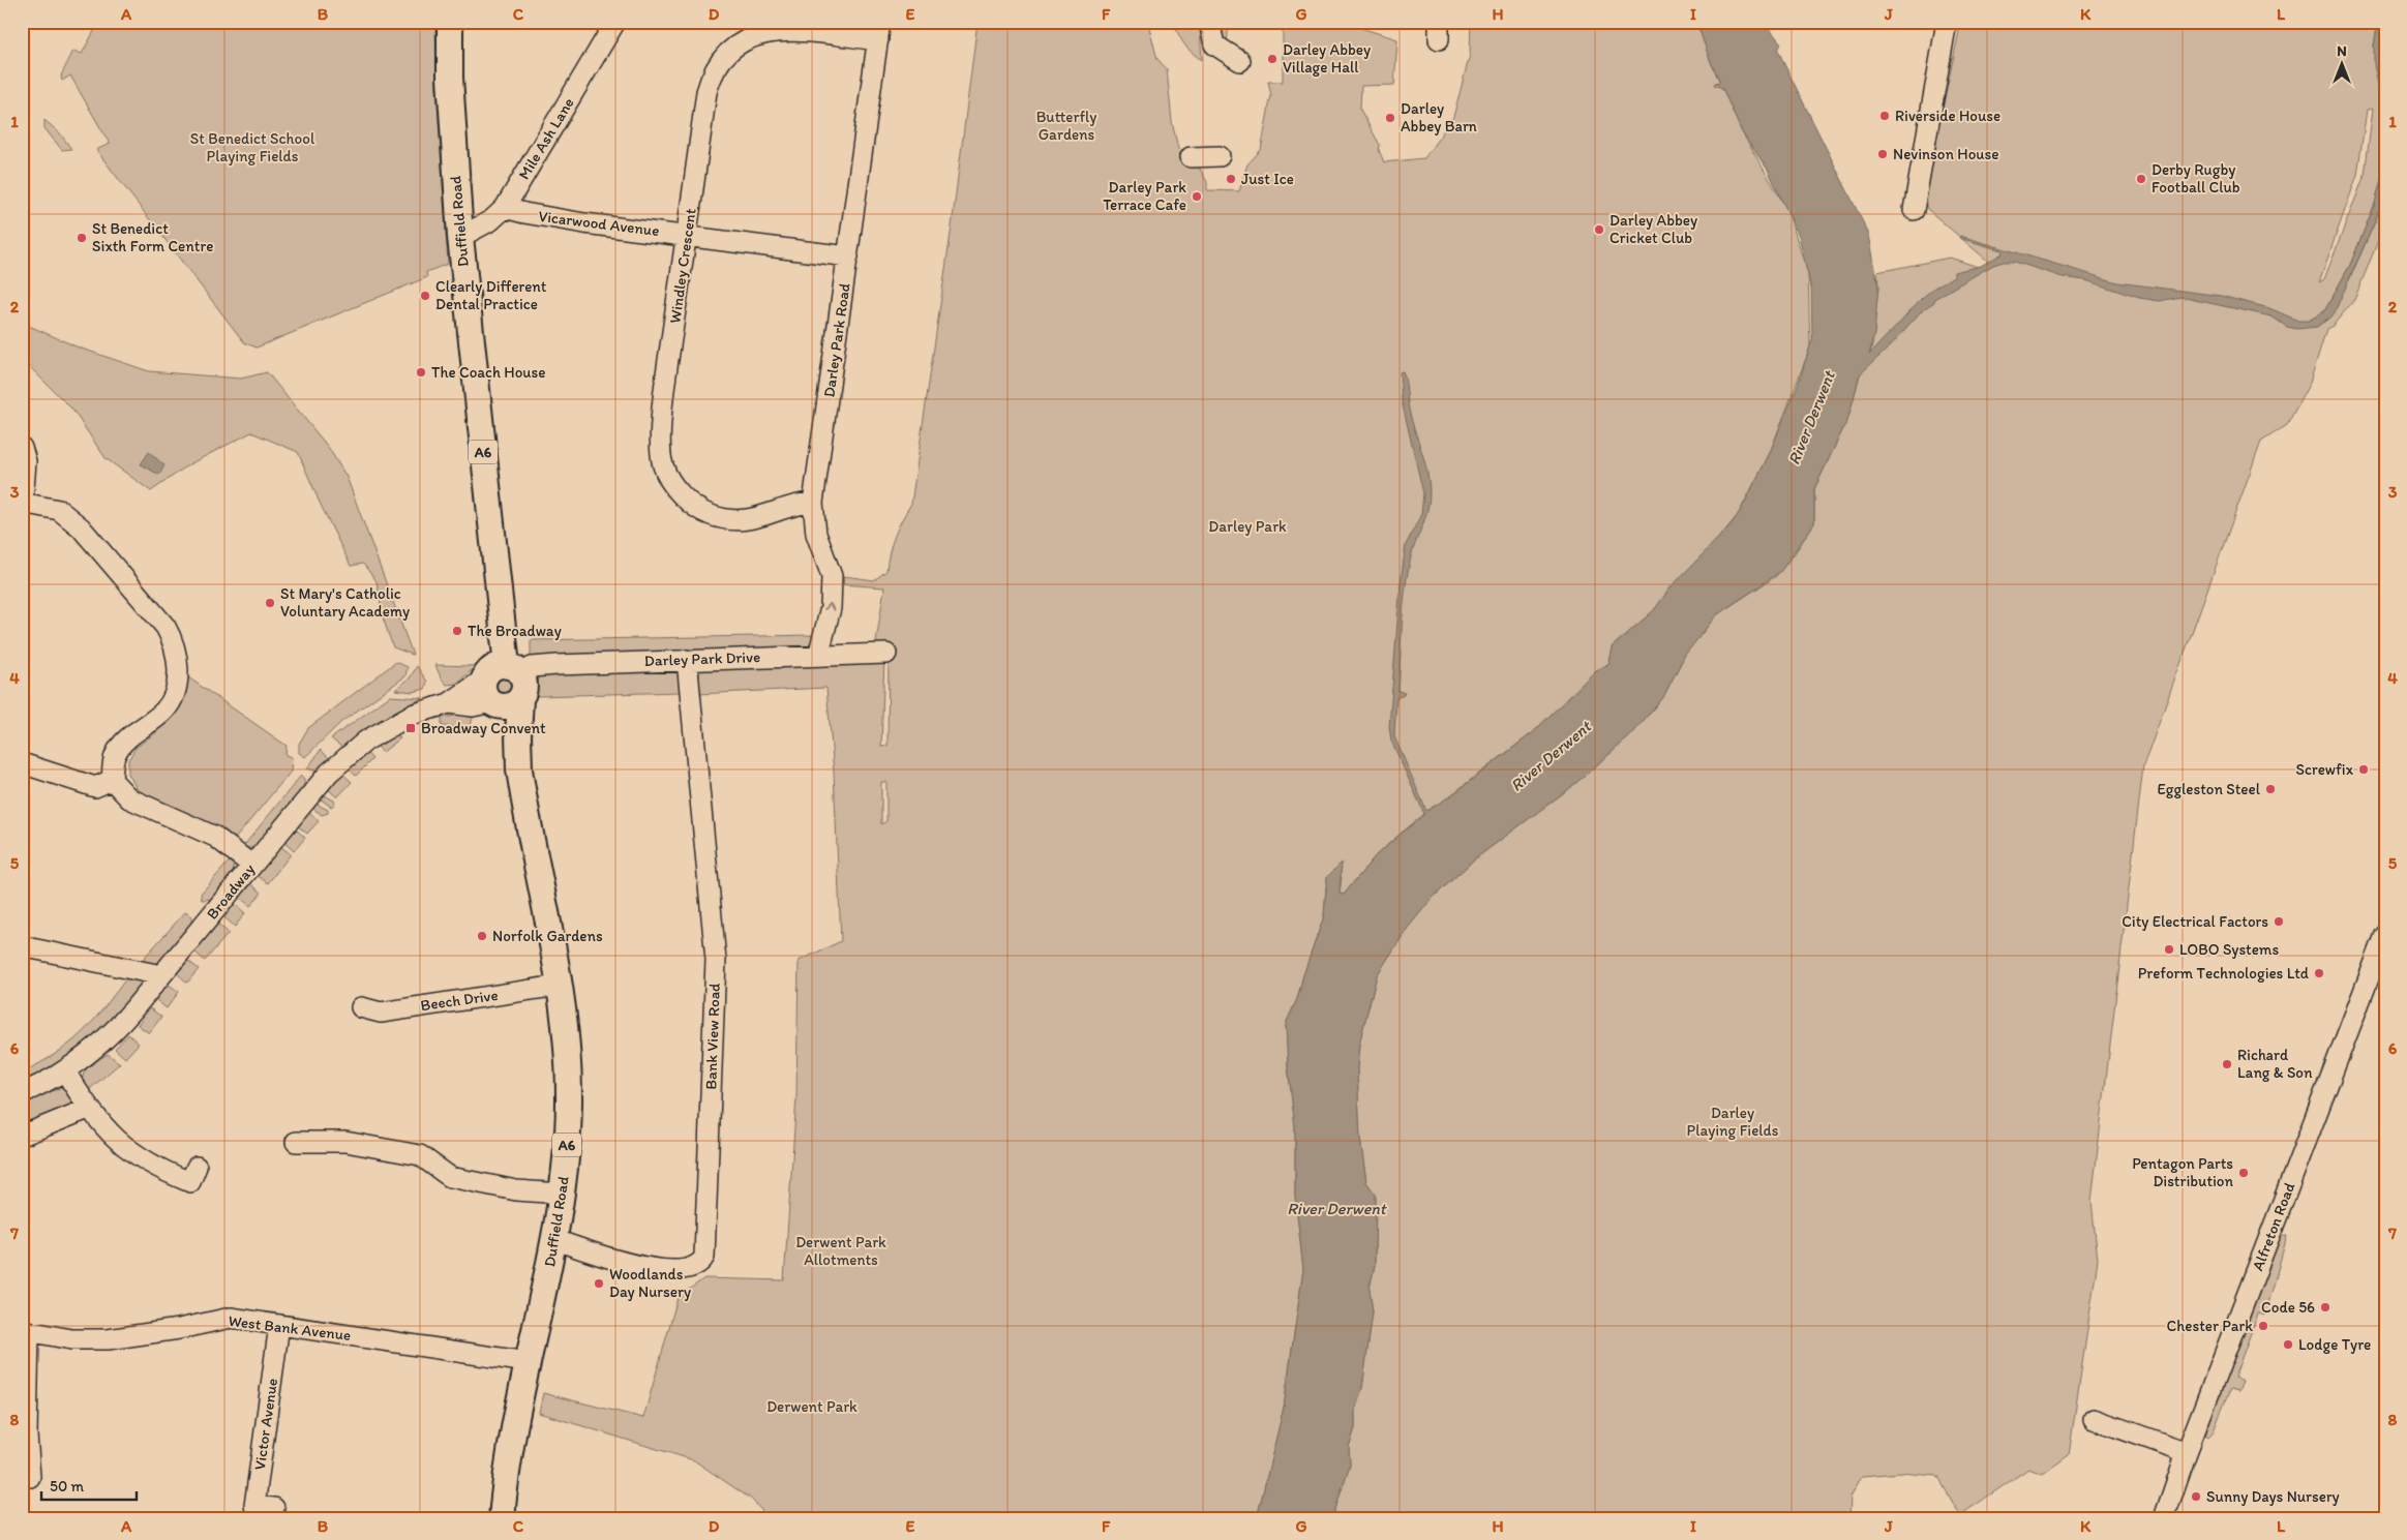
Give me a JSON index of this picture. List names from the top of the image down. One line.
{"streets":{"main road":["Duffield Road","A6"],"street":["Mile Ash Lane","Vicarwood Avenue","Windley Crescent","Darley Park Road","Darley Park Drive","Broadway","Beech Drive","Bank View Road","Alfreton Road","West Bank Avenue","Victor Avenue"]},"crossings":[["Mile Ash Lane","Duffield Road"],["Mile Ash Lane","Vicarwood Avenue"],["Duffield Road","Darley Park Drive"],["Duffield Road","Broadway"],["Duffield Road","Beech Drive"],["Duffield Road","Bank View Road"],["Duffield Road","West Bank Avenue"],["Vicarwood Avenue","Windley Crescent"],["Vicarwood Avenue","Darley Park Road"],["Windley Crescent","Darley Park Road"],["Darley Park Road","Darley Park Drive"],["Darley Park Drive","Broadway"],["Darley Park Drive","Bank View Road"],["West Bank Avenue","Victor Avenue"]],"water":["River Derwent"],"parks":["Butterfly Gardens","St Benedict School Playing Fields","Darley Park","Darley Playing Fields","Derwent Park Allotments","Derwent Park"],"places":{"other":["Darley Abbey Village Hall","Riverside House","Darley Abbey Barn","Nevinson House","Just Ice","Derby Rugby Football Club","Darley Park Terrace Cafe","Darley Abbey Cricket Club","St Benedict Sixth Form Centre","Clearly Different Dental Practice","The Coach House","St Mary's Catholic Voluntary Academy","The Broadway","Screwfix","Eggleston Steel","City Electrical Factors","Norfolk Gardens","LOBO Systems","Preform Technologies Ltd","Richard Lang & Son","Pentagon Parts Distribution","Woodlands Day Nursery","Code 56","Chester Park","Lodge Tyre","Sunny Days Nursery"],"transit":["Broadway Convent"]},"scale_bar":"50 m","north":"top","grid":{"columns":["A","B","C","D","E","F","G","H","I","J","K","L"],"rows":["1","2","3","4","5","6","7","8"]}}
